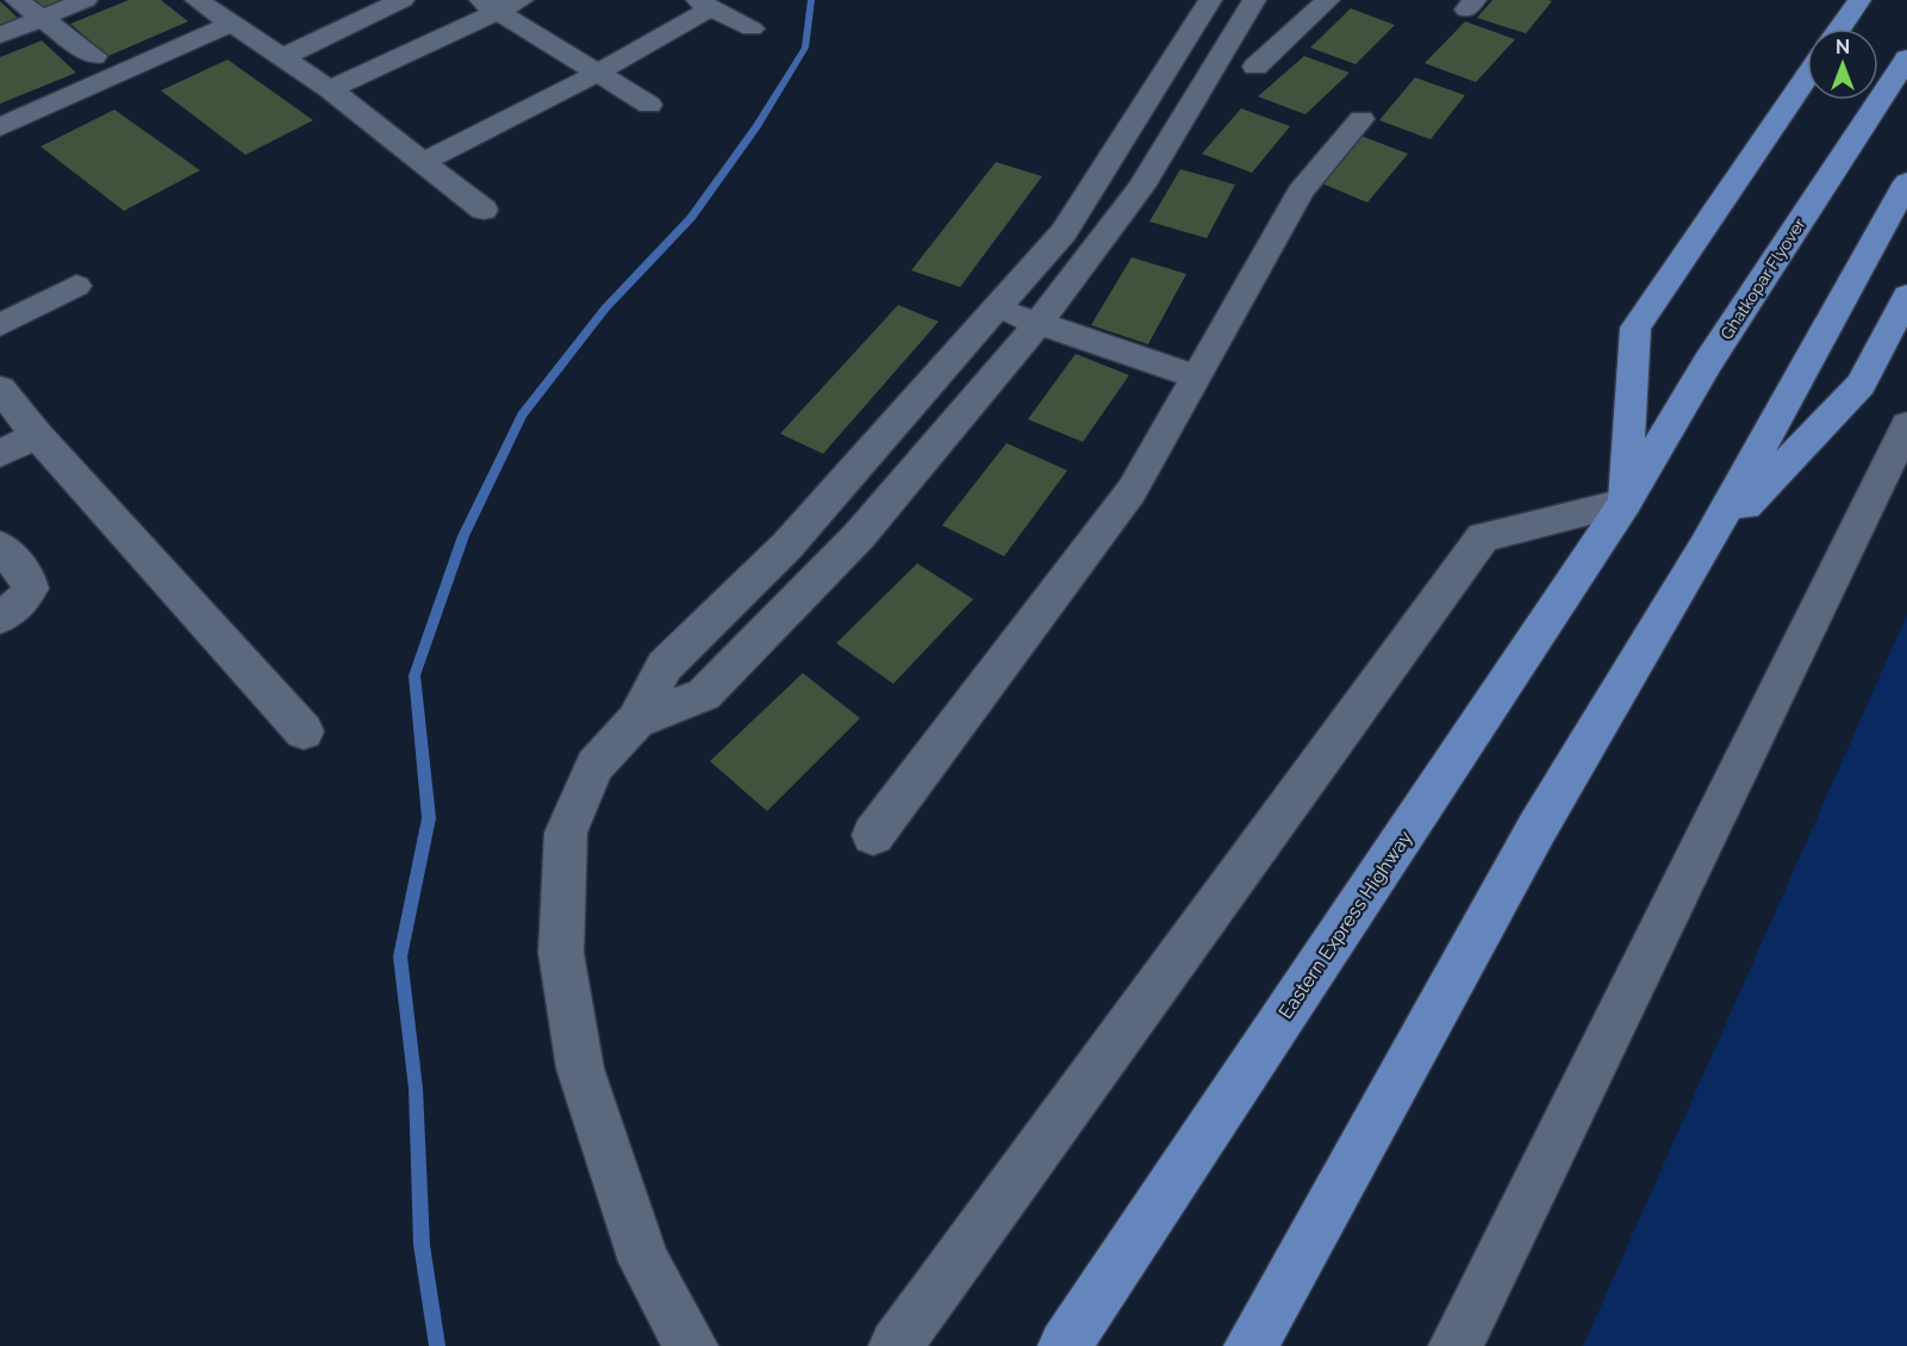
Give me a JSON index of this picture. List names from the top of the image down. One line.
{"streets":{"highway":["Ghatkopar Flyover","Eastern Express Highway"]},"crossings":[["Ghatkopar Flyover","Eastern Express Highway"]],"north":"top"}
